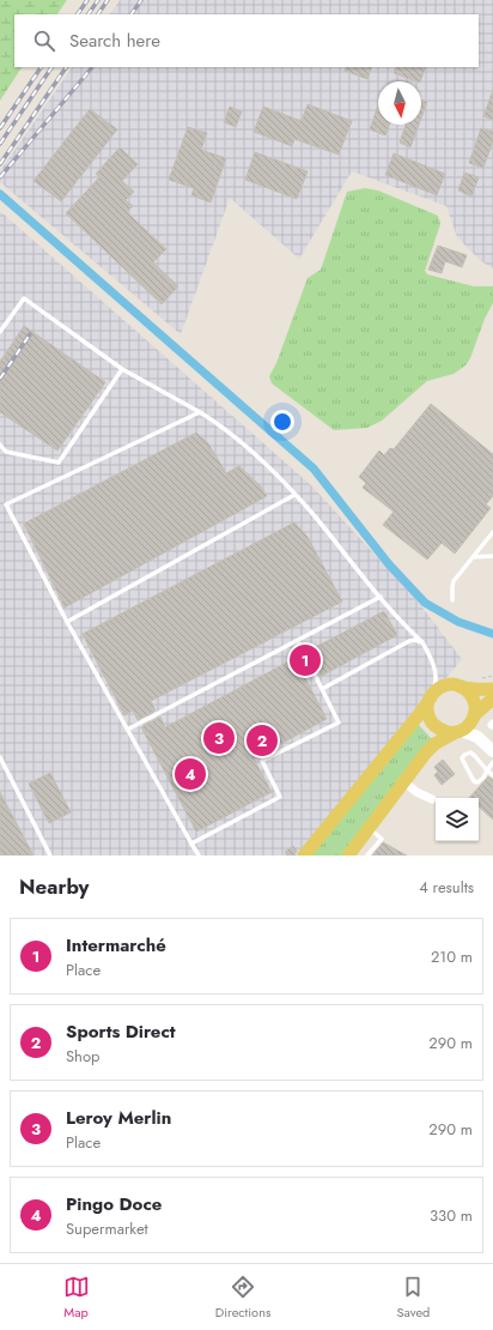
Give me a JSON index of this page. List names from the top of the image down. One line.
{"north":"bottom","page":{"search":"Search here","pins":["1","3","2","4"],"heading":["Nearby","4 results"],"list":[{"mark":"1","name":"Intermarché","note":"Place","value":"210 m"},{"mark":"2","name":"Sports Direct","note":"Shop","value":"290 m"},{"mark":"3","name":"Leroy Merlin","note":"Place","value":"290 m"},{"mark":"4","name":"Pingo Doce","note":"Supermarket","value":"330 m"}],"nav":["Map","Directions","Saved"]}}
